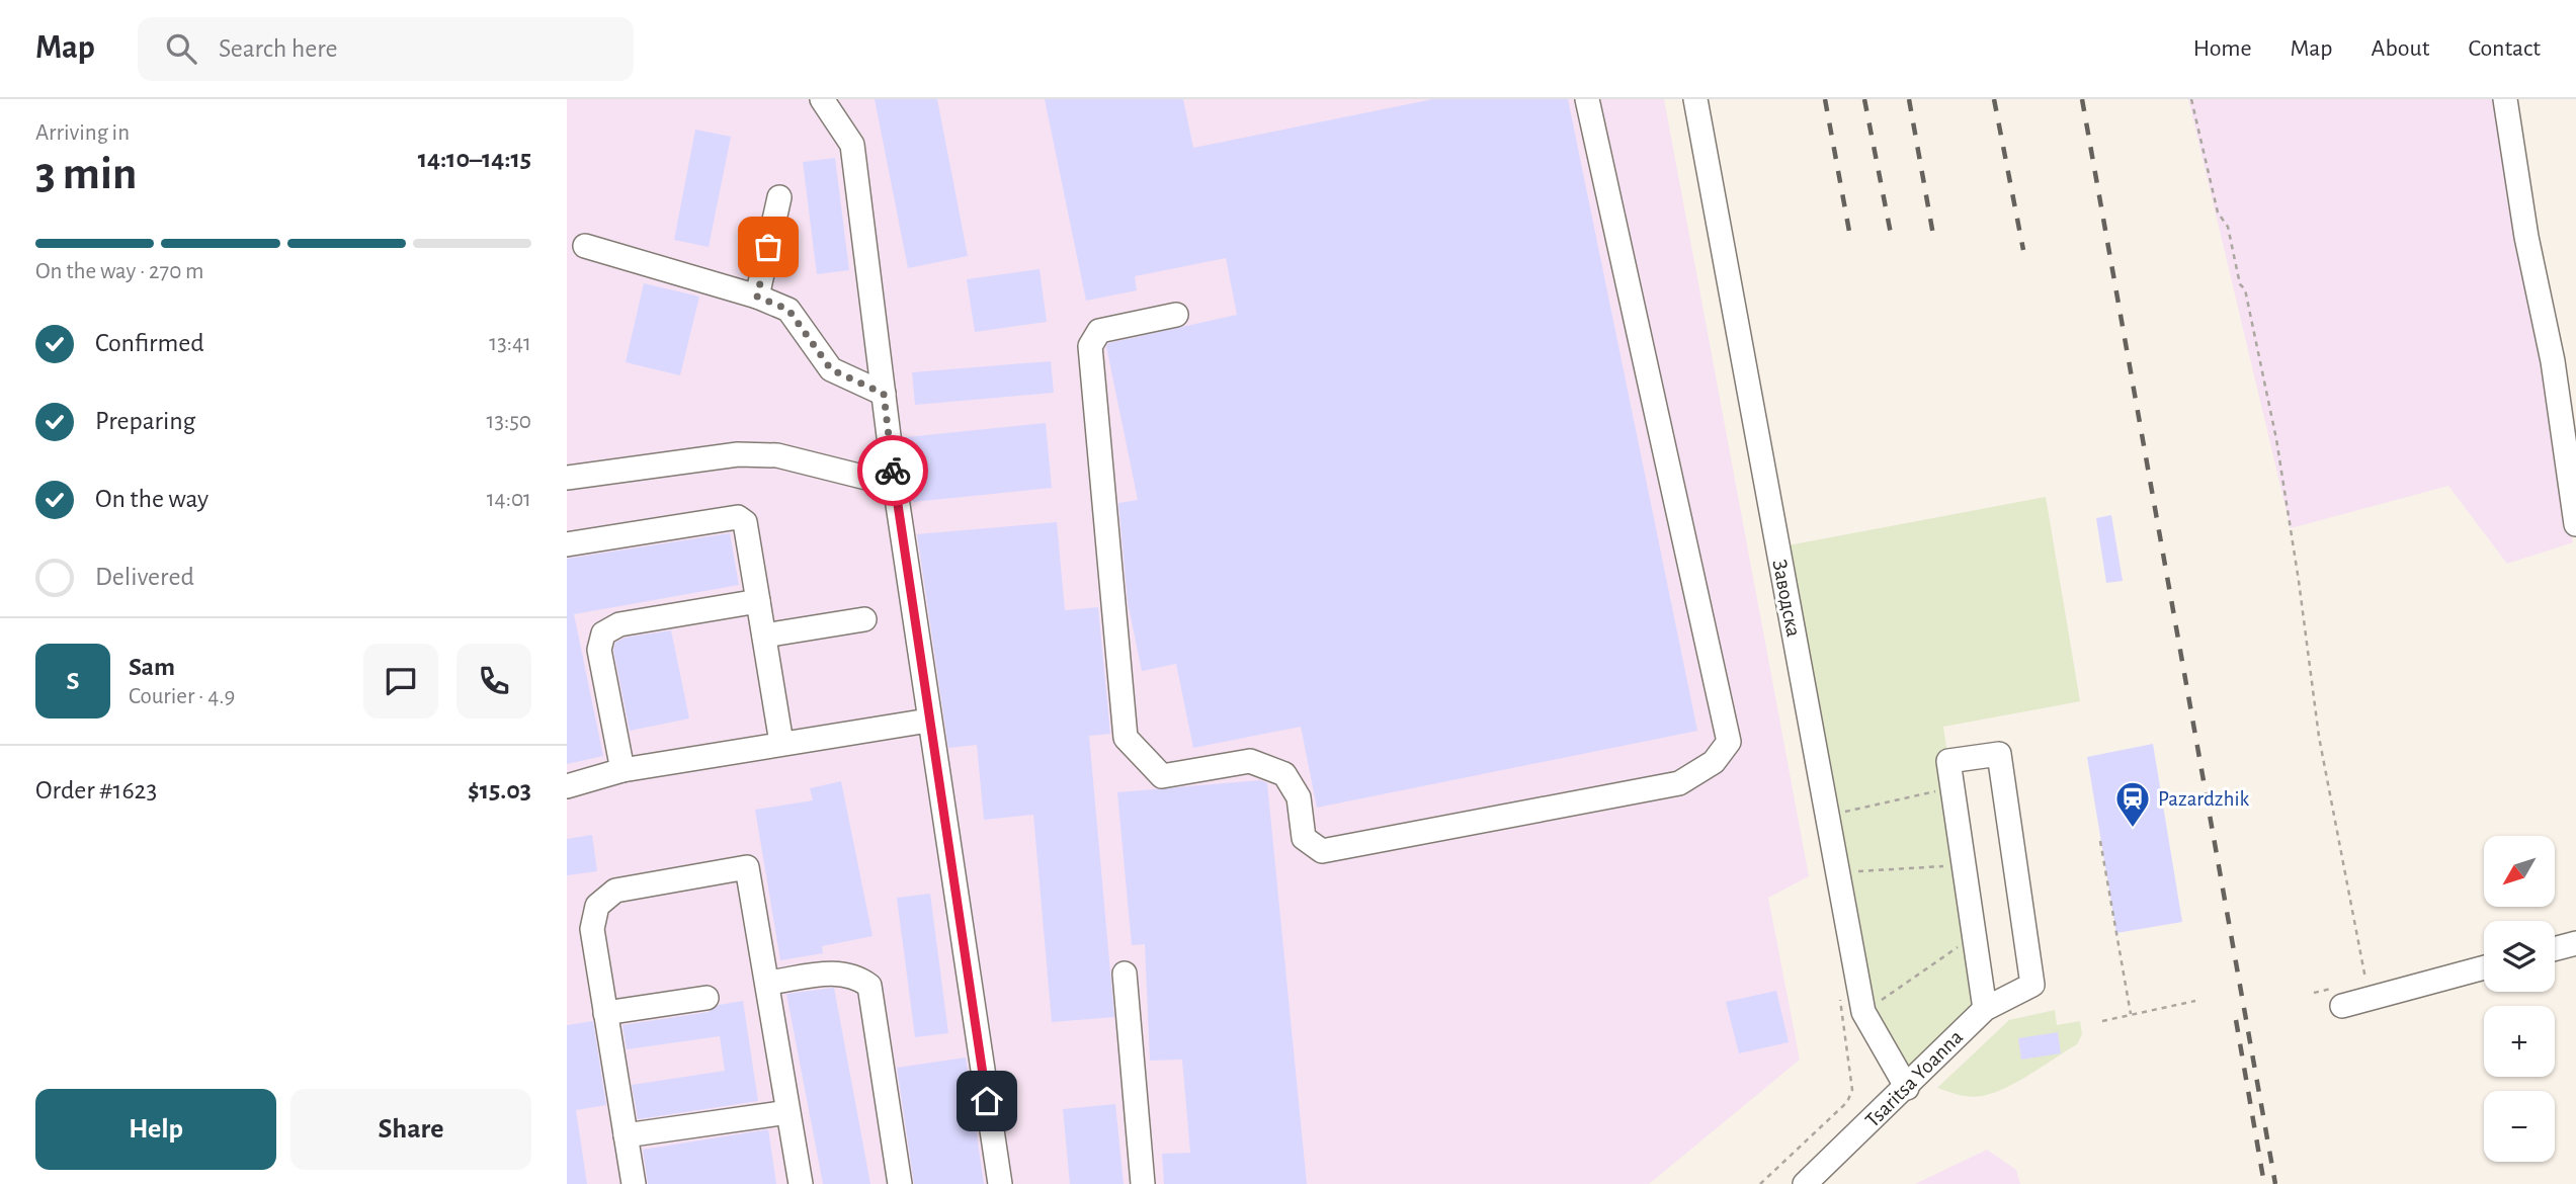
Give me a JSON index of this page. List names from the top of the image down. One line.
{"streets":{"street":["Заводска","Tsaritsa Yoanna"]},"crossings":[["Заводска","Tsaritsa Yoanna"]],"places":{"station":["Pazardzhik"]},"north":"bottom left","page":{"header":"Map","search":"Search here","nav":["Home","Map","About","Contact"],"heading":["3 min","Arriving in","14:10–14:15"],"panel":["Sam","Courier · 4.9","Order #1623","$15.03"],"bar":"On the way · 270 m","list":[["Confirmed","13:41"],["Preparing","13:50"],["On the way","14:01"],"Delivered"],"round":"S","map_buttons":["+","−"],"buttons":["Help","Share"]}}
